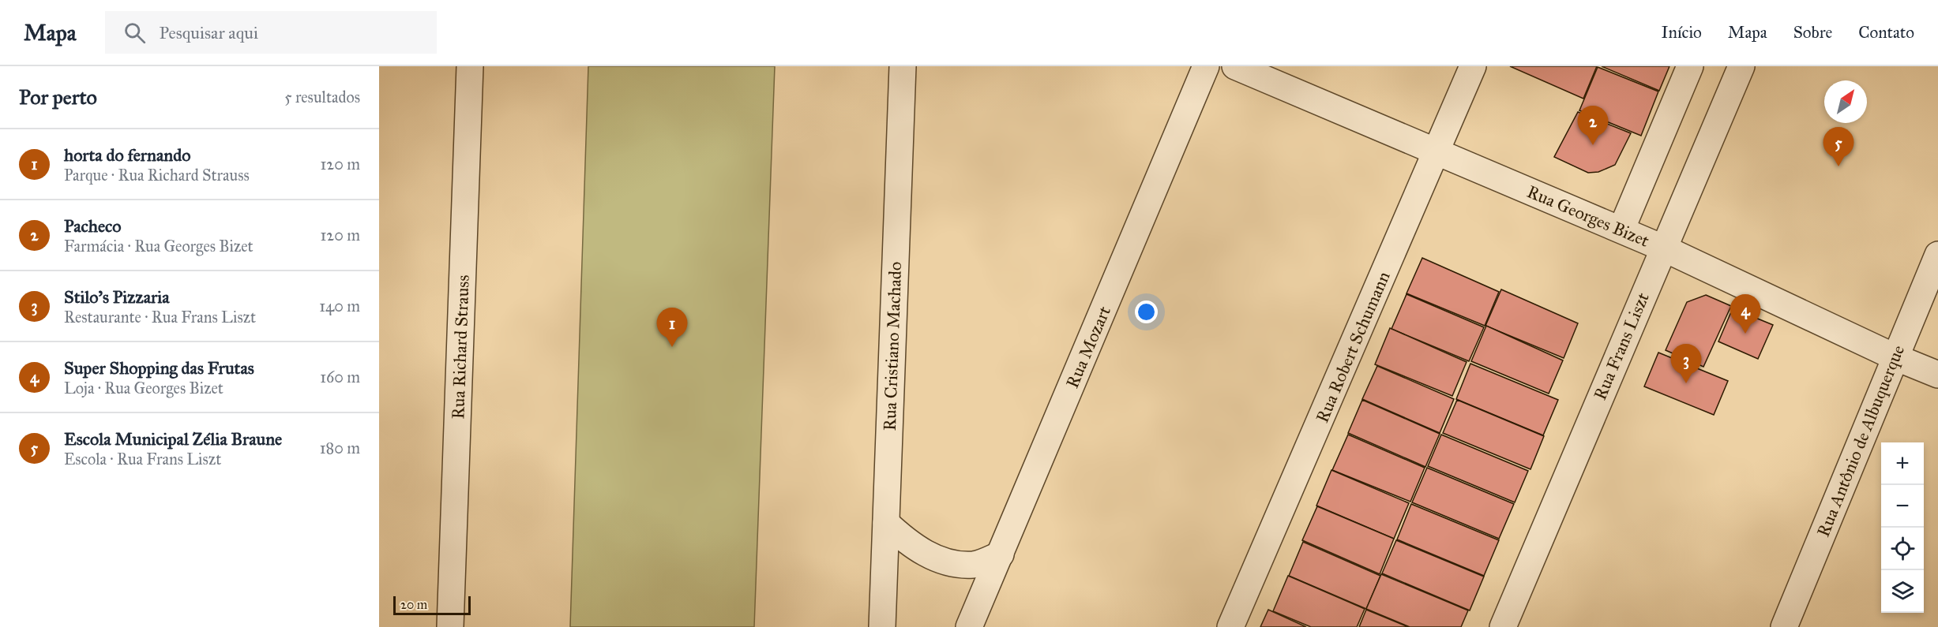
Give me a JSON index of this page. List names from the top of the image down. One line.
{"streets":{"street":["Rua Georges Bizet","Rua Cristiano Machado","Rua Frans Liszt","Rua Richard Strauss","Rua Mozart","Rua Robert Schumann","Rua Antônio de Albuquerque"]},"crossings":[["Rua Georges Bizet","Rua Frans Liszt"],["Rua Georges Bizet","Rua Robert Schumann"],["Rua Georges Bizet","Rua Antônio de Albuquerque"]],"scale_bar":"20 m","north":"top right","page":{"header":"Mapa","search":"Pesquisar aqui","nav":["Início","Mapa","Sobre","Contato"],"heading":["Por perto","5 resultados"],"pins":["2","5","4","1","3"],"list":[{"mark":"1","name":"horta do fernando","note":"Parque · Rua Richard Strauss","value":"120 m"},{"mark":"2","name":"Pacheco","note":"Farmácia · Rua Georges Bizet","value":"120 m"},{"mark":"3","name":"Stilo's Pizzaria","note":"Restaurante · Rua Frans Liszt","value":"140 m"},{"mark":"4","name":"Super Shopping das Frutas","note":"Loja · Rua Georges Bizet","value":"160 m"},{"mark":"5","name":"Escola Municipal Zélia Braune","note":"Escola · Rua Frans Liszt","value":"180 m"}],"map_buttons":["+","−"],"scale":"20 m"}}
